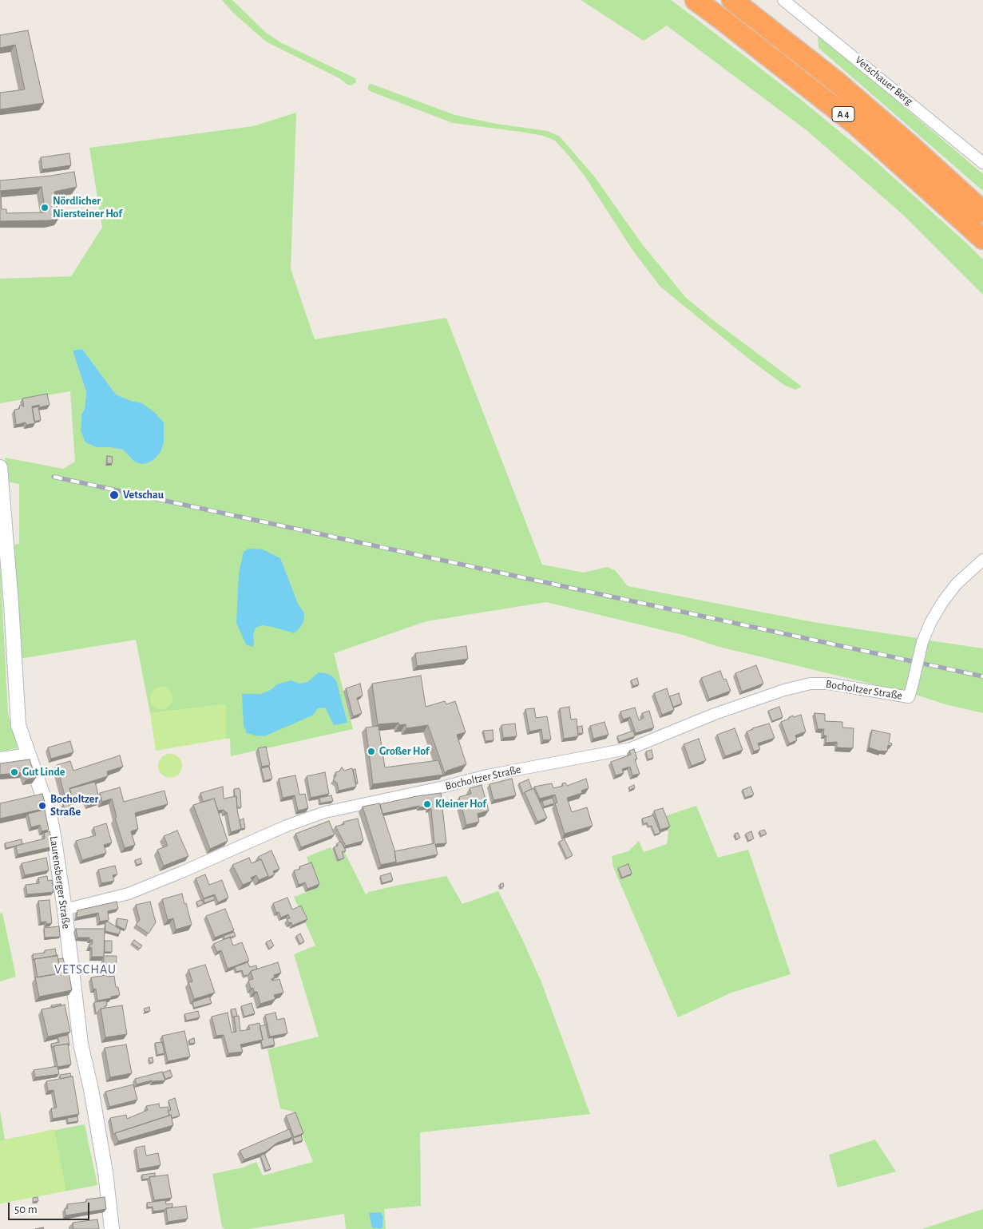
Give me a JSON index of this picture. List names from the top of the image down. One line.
{"streets":{"highway":["A 4"],"street":["Vetschauer Berg","Bocholtzer Straße","Laurensberger Straße"]},"crossings":[["Bocholtzer Straße","Laurensberger Straße"]],"districts":["VETSCHAU"],"places":["Nördlicher Niersteiner Hof","Vetschau","Großer Hof","Gut Linde","Kleiner Hof","Bocholtzer Straße"],"scale_bar":"50 m"}
